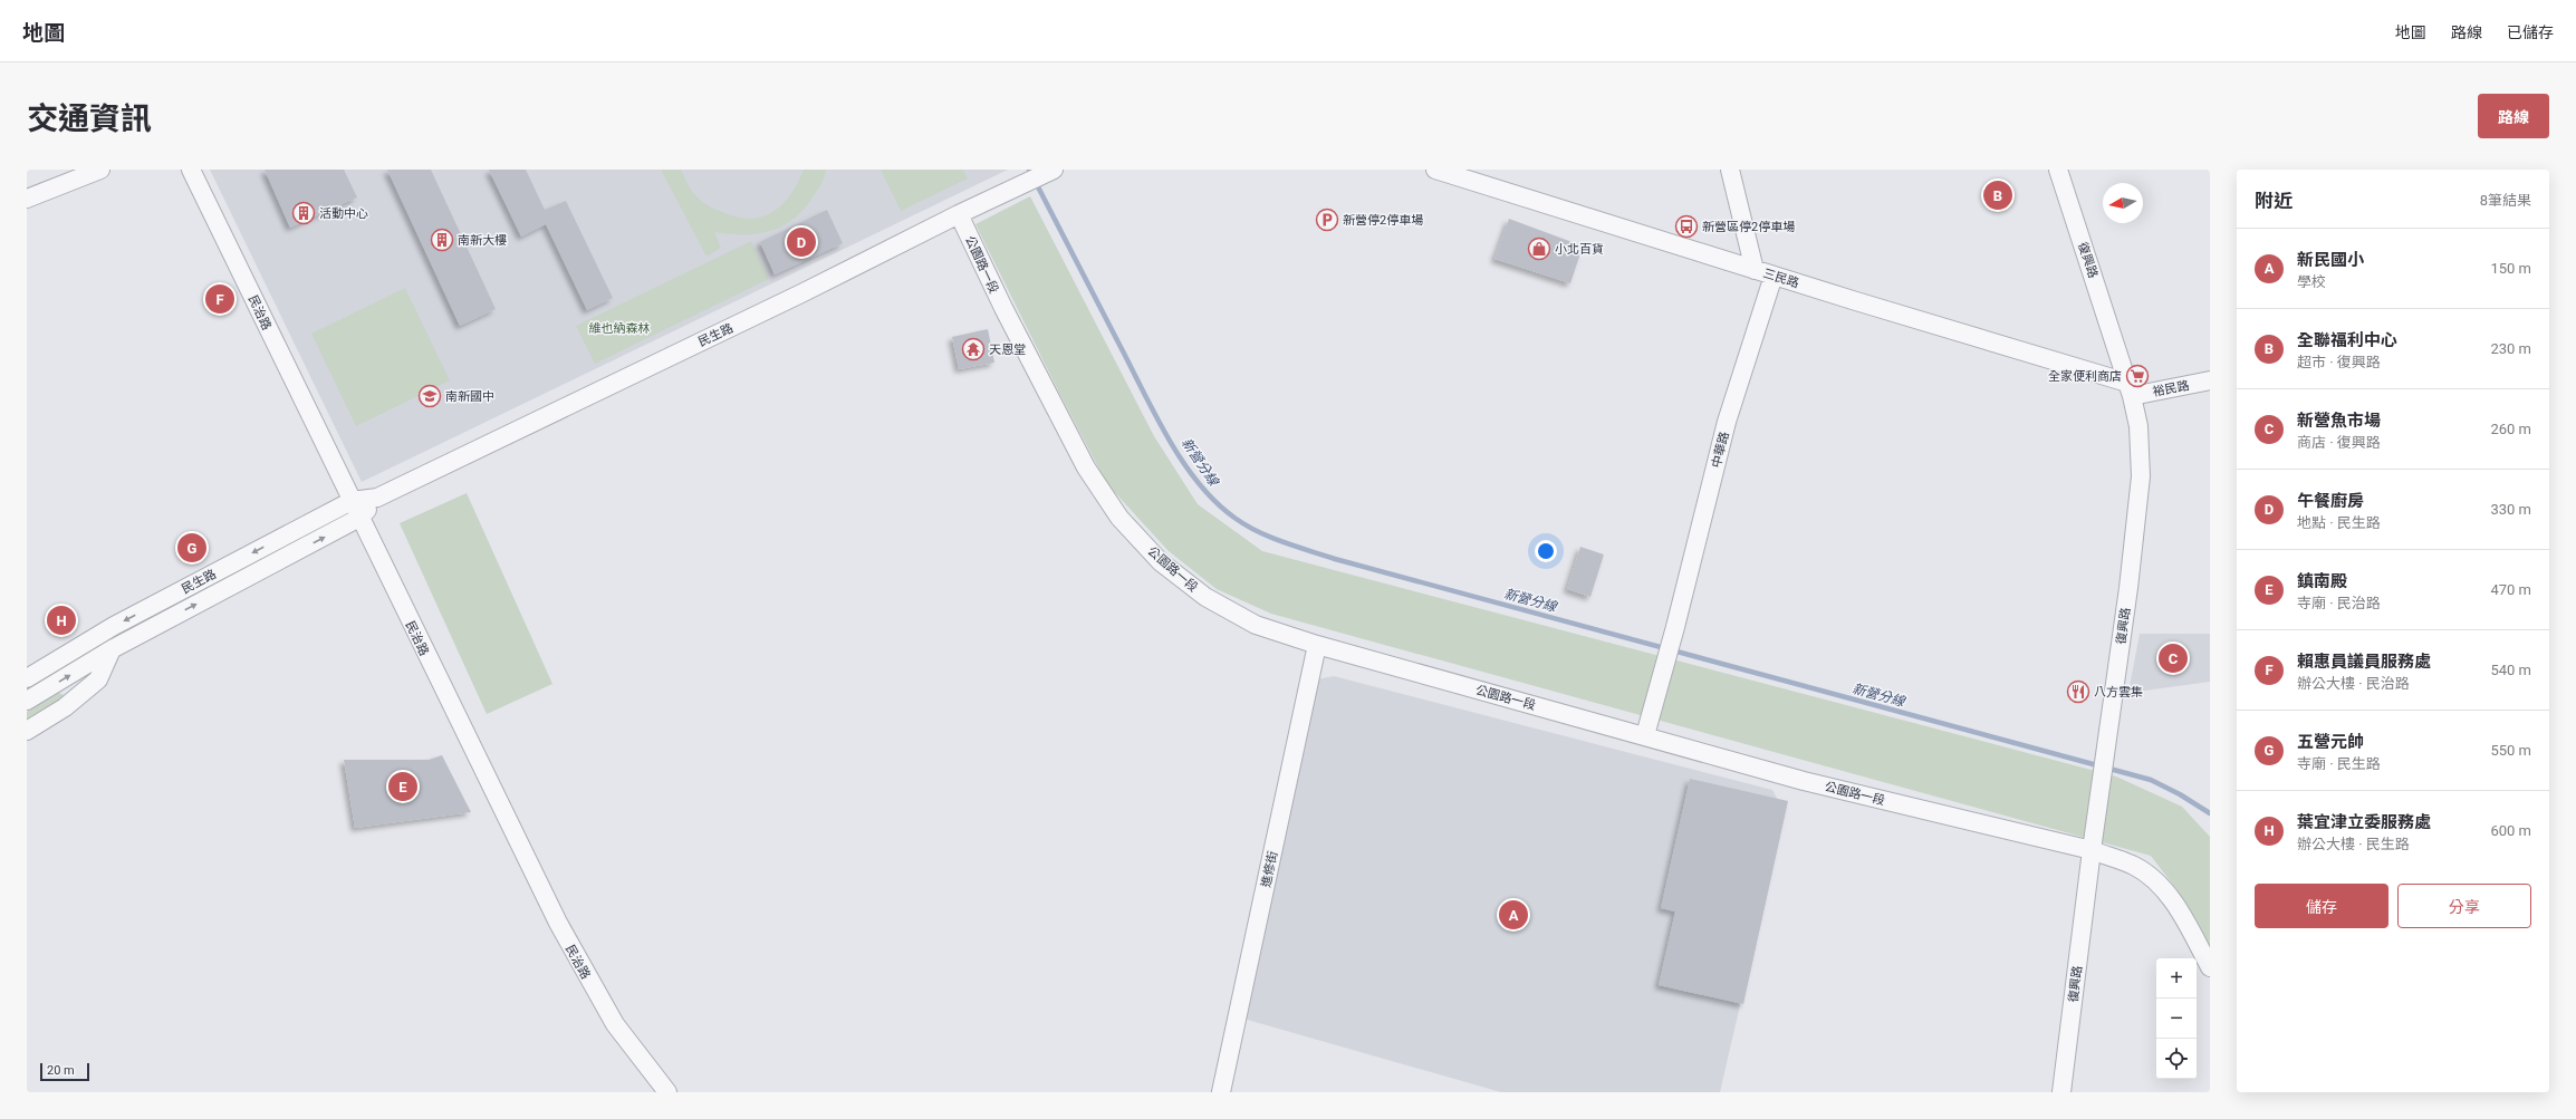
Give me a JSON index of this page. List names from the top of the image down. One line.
{"streets":{"street":["復興路","公園路一段","三民路","民治路","民生路","裕民路","中華路","進修街"]},"crossings":[["復興路","公園路一段"],["復興路","三民路"],["復興路","裕民路"],["公園路一段","民生路"],["公園路一段","中華路"],["公園路一段","進修街"],["三民路","裕民路"],["三民路","中華路"],["民治路","民生路"]],"water":["新營分線"],"parks":["維也納森林"],"places":{"building":["活動中心","南新大樓"],"parking":["新營停2停車場"],"bus stop":["新營區停2停車場"],"shop":["小北百貨"],"temple":["天恩堂"],"supermarket":["全家便利商店"],"school or university":["南新國中"],"restaurant":["八方雲集"]},"scale_bar":"20 m","north":"left","page":{"header":"地圖","nav":["地圖","路線","已儲存"],"title":"交通資訊","buttons":["路線",["儲存","分享"]],"heading":["附近","8筆結果"],"pins":["B","D","F","G","H","C","E","A"],"list":[{"mark":"A","name":"新民國小","note":"學校","value":"150 m"},{"mark":"B","name":"全聯福利中心","note":"超市 · 復興路","value":"230 m"},{"mark":"C","name":"新營魚市場","note":"商店 · 復興路","value":"260 m"},{"mark":"D","name":"午餐廚房","note":"地點 · 民生路","value":"330 m"},{"mark":"E","name":"鎮南殿","note":"寺廟 · 民治路","value":"470 m"},{"mark":"F","name":"賴惠員議員服務處","note":"辦公大樓 · 民治路","value":"540 m"},{"mark":"G","name":"五營元帥","note":"寺廟 · 民生路","value":"550 m"},{"mark":"H","name":"葉宜津立委服務處","note":"辦公大樓 · 民生路","value":"600 m"}],"map_buttons":["+","−"],"scale":"20 m"}}
